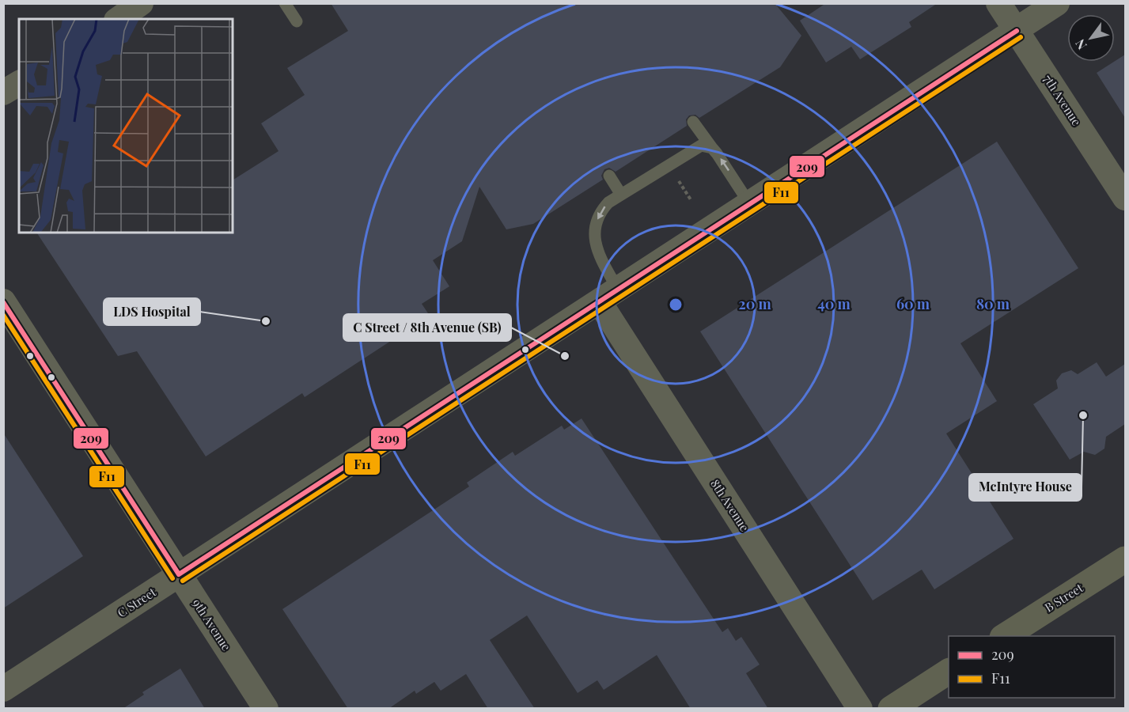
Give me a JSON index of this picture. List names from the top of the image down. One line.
{"streets":{"street":["7th Avenue","8th Avenue","B Street","C Street","9th Avenue"]},"crossings":[["7th Avenue","C Street"],["8th Avenue","C Street"],["C Street","9th Avenue"]],"places":["LDS Hospital","C Street / 8th Avenue (SB)","McIntyre House"],"lines":["transit line 209","transit line F11"],"legend":["209","F11"],"north":"bottom left","rings":["20 m","40 m","60 m","80 m"]}
